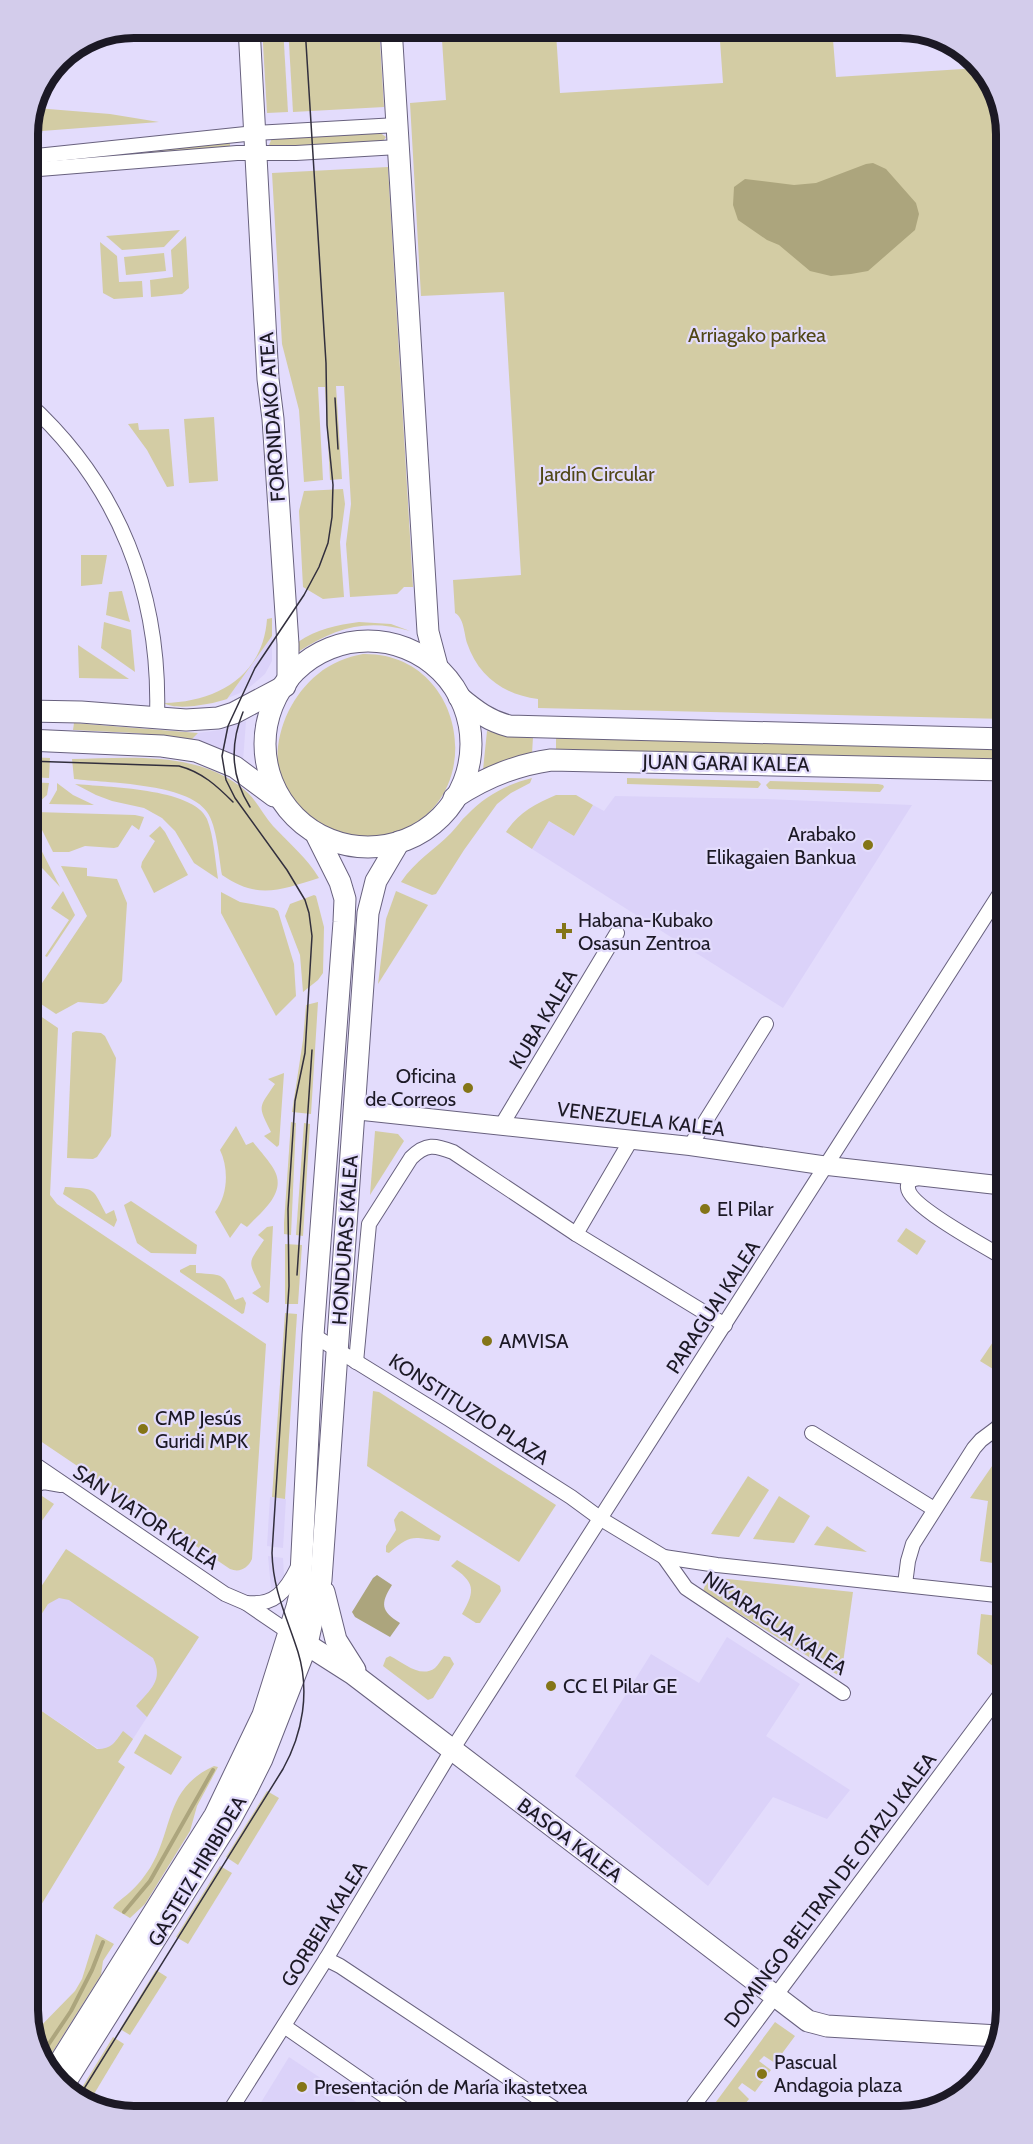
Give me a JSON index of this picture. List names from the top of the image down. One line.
{"streets":{"main road":["FORONDAKO ATEA","JUAN GARAI KALEA","HONDURAS KALEA","BASOA KALEA","GASTEIZ HIRIBIDEA"],"street":["KUBA KALEA","VENEZUELA KALEA","PARAGUAI KALEA","KONSTITUZIO PLAZA","SAN VIATOR KALEA","NIKARAGUA KALEA","DOMINGO BELTRAN DE OTAZU KALEA","GORBEIA KALEA"]},"crossings":[["FORONDAKO ATEA","JUAN GARAI KALEA"],["FORONDAKO ATEA","HONDURAS KALEA"],["JUAN GARAI KALEA","HONDURAS KALEA"],["KUBA KALEA","VENEZUELA KALEA"],["VENEZUELA KALEA","HONDURAS KALEA"],["VENEZUELA KALEA","PARAGUAI KALEA"],["HONDURAS KALEA","KONSTITUZIO PLAZA"],["HONDURAS KALEA","SAN VIATOR KALEA"],["HONDURAS KALEA","BASOA KALEA"],["HONDURAS KALEA","GASTEIZ HIRIBIDEA"],["PARAGUAI KALEA","KONSTITUZIO PLAZA"],["PARAGUAI KALEA","BASOA KALEA"],["PARAGUAI KALEA","GORBEIA KALEA"],["KONSTITUZIO PLAZA","NIKARAGUA KALEA"],["SAN VIATOR KALEA","BASOA KALEA"],["SAN VIATOR KALEA","GASTEIZ HIRIBIDEA"],["BASOA KALEA","GASTEIZ HIRIBIDEA"],["BASOA KALEA","DOMINGO BELTRAN DE OTAZU KALEA"],["BASOA KALEA","GORBEIA KALEA"]],"parks":["Arriagako parkea","Jardín Circular"],"places":{"other":["Arabako Elikagaien Bankua","Oficina de Correos","El Pilar","AMVISA","CMP Jesús Guridi MPK","CC El Pilar GE","Pascual Andagoia plaza","Presentación de María ikastetxea"],"health":["Habana-Kubako Osasun Zentroa"]}}
